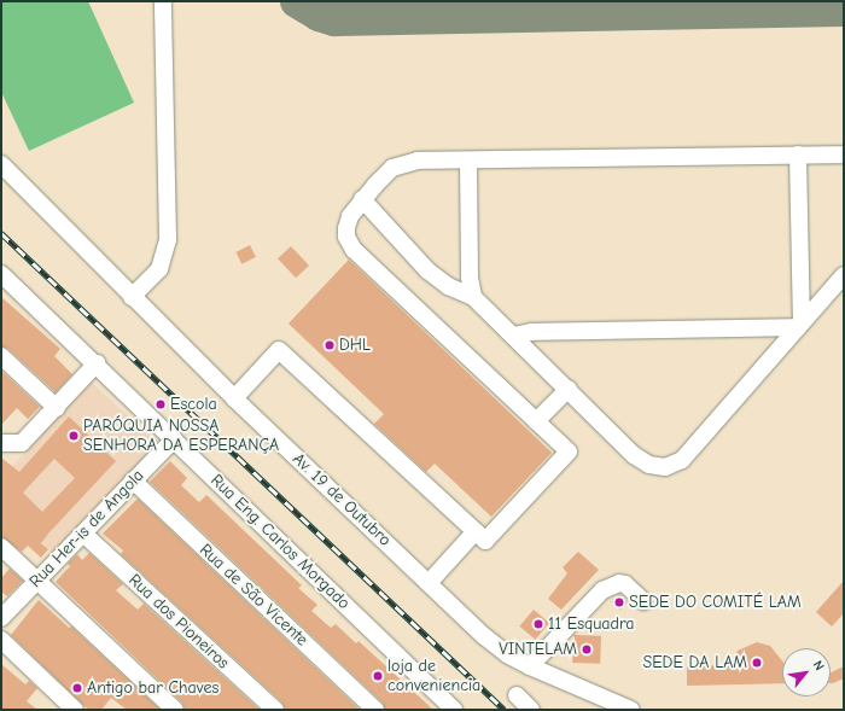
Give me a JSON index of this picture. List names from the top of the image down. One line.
{"streets":{"street":["Av. 19 de Outubro","Rua Her-is de Angola","Rua Eng. Carlos Morgado","Rua de São Vicente","Rua dos Pioneiros"]},"crossings":[["Rua Her-is de Angola","Rua Eng. Carlos Morgado"],["Rua Her-is de Angola","Rua de São Vicente"],["Rua Her-is de Angola","Rua dos Pioneiros"]],"places":["DHL","Escola","PARÓQUIA NOSSA SENHORA DA ESPERANÇA","SEDE DO COMITÉ LAM","11 Esquadra","VINTELAM","SEDE DA LAM","loja de conveniencia","Antigo bar Chaves"],"north":"top right"}
